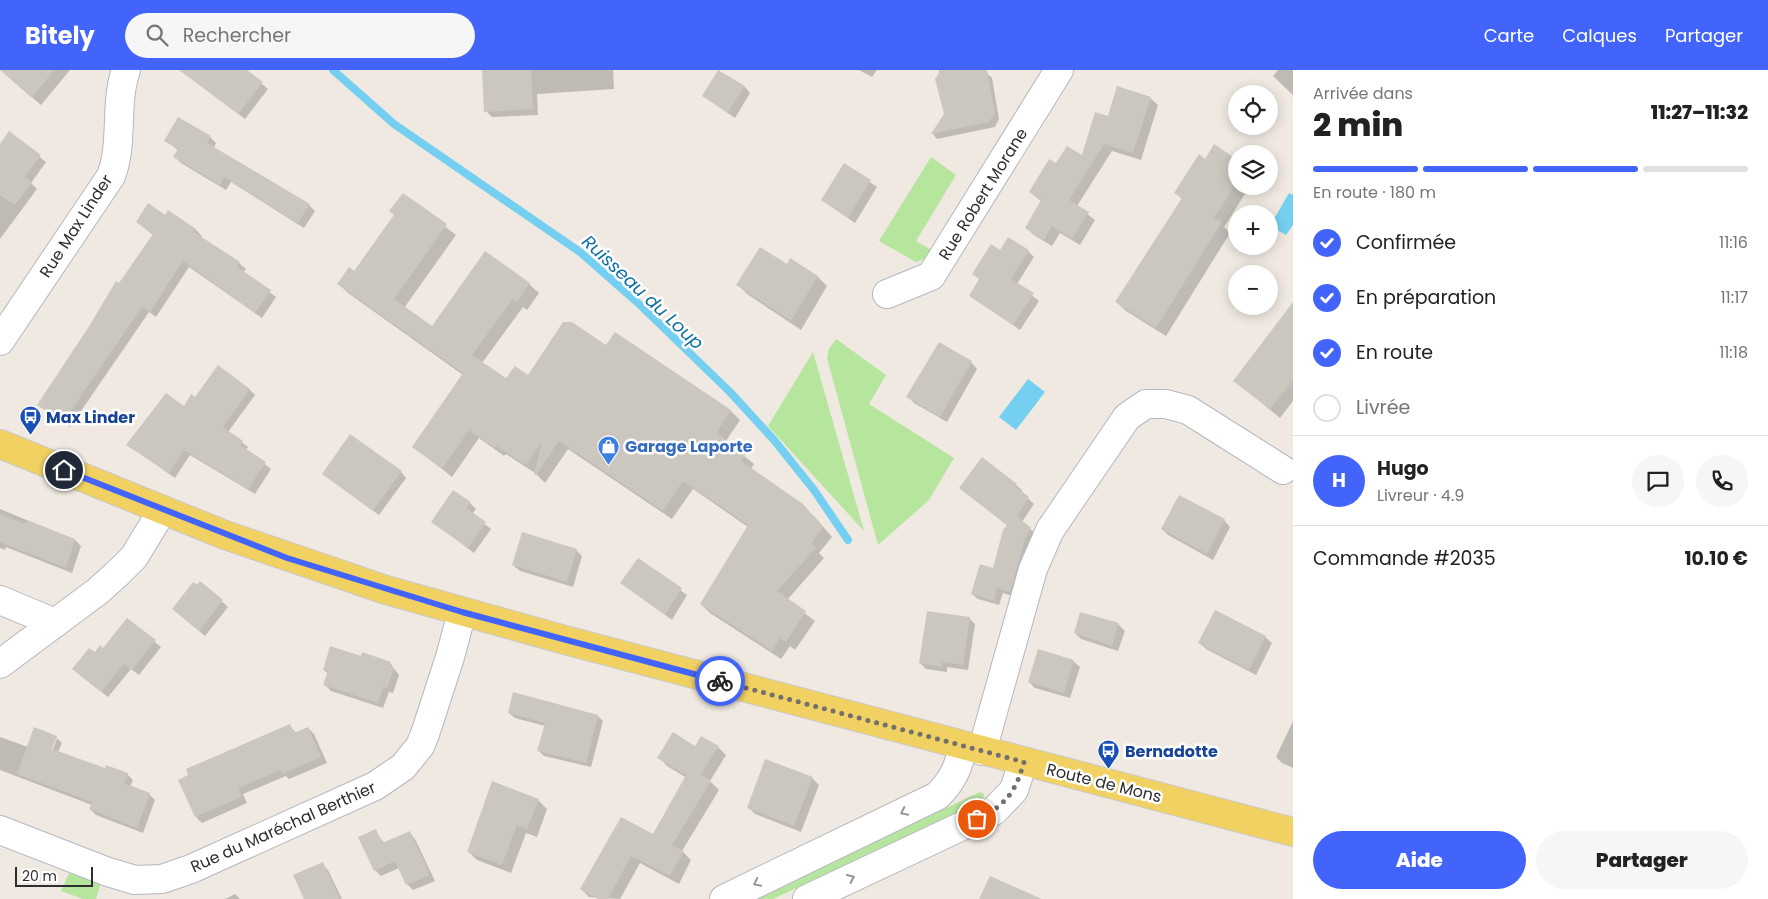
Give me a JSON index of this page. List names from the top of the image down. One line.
{"streets":{"main road":["Route de Mons"],"street":["Rue Robert Morane","Rue Max Linder","Rue du Maréchal Berthier"]},"crossings":[["Route de Mons","Rue du Maréchal Berthier"]],"water":["Ruisseau du Loup"],"places":{"bus stop":["Max Linder","Bernadotte"],"shop":["Garage Laporte"]},"scale_bar":"20 m","page":{"header":"Bitely","search":"Rechercher","nav":["Carte","Calques","Partager"],"heading":["2 min","Arrivée dans","11:27–11:32"],"panel":["Hugo","Livreur · 4.9","Commande #2035","10.10 €"],"map_buttons":["+","−"],"bar":"En route · 180 m","list":[["Confirmée","11:16"],["En préparation","11:17"],["En route","11:18"],"Livrée"],"round":"H","buttons":["Aide","Partager"],"scale":"20 m"}}
